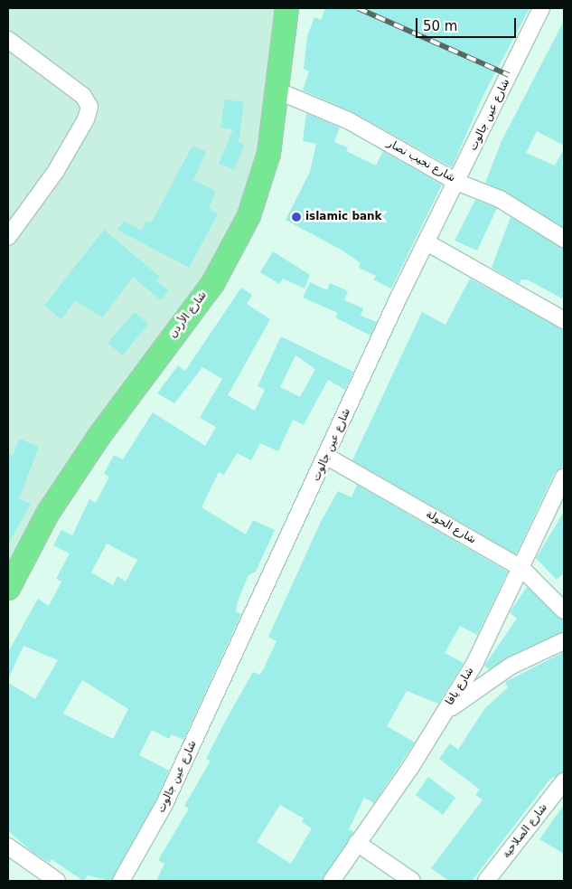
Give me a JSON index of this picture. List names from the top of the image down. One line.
{"streets":{"highway":["شارع الأردن"],"street":["شارع عين جالوت","شارع نجيب نصار","شارع الحولة","شارع يافا","شارع الصلاحية"]},"crossings":[["شارع عين جالوت","شارع نجيب نصار"],["شارع عين جالوت","شارع الحولة"],["شارع نجيب نصار","شارع الأردن"],["شارع الحولة","شارع يافا"]],"places":["islamic bank"],"scale_bar":"50 m"}
